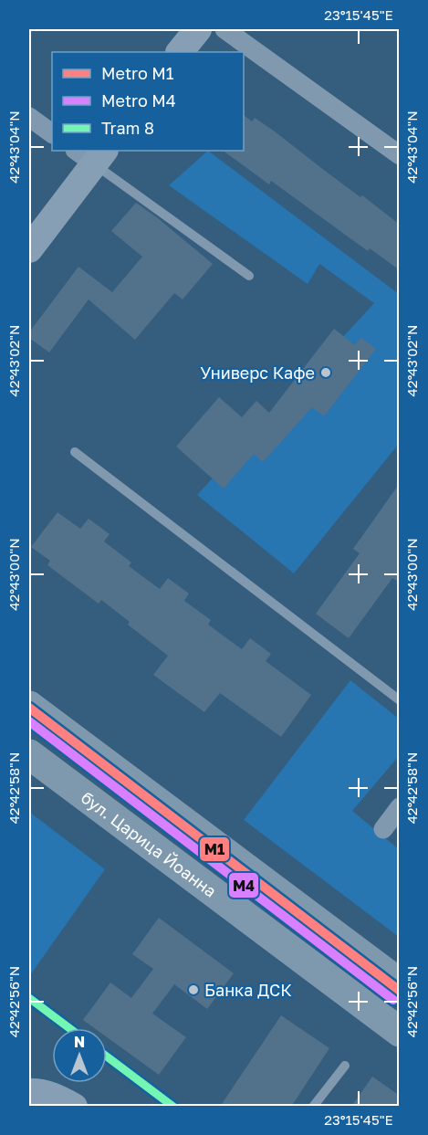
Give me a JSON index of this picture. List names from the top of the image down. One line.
{"streets":{"main road":["бул. Царица Йоанна"]},"places":["Универс Кафе","Банка ДСК"],"lines":["metro line M1","metro line M4","tram line 8"],"legend":["Metro M1","Metro M4","Tram 8"],"north":"top","coordinates":["23°15'45\"E","42°43'04\"N","42°43'02\"N","42°43'00\"N","42°42'58\"N","42°42'56\"N"]}
